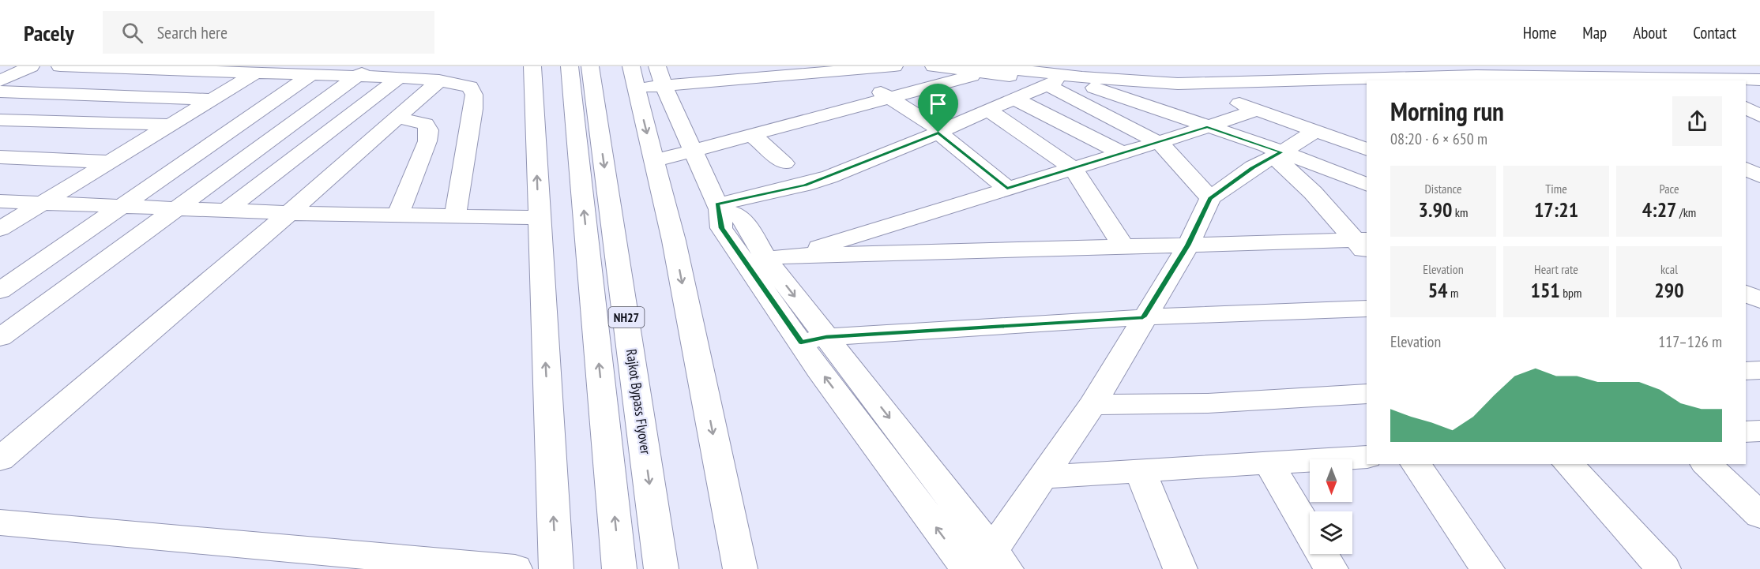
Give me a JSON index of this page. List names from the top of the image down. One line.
{"streets":{"main road":["NH27","Rajkot Bypass Flyover"]},"north":"bottom","page":{"header":"Pacely","search":"Search here","nav":["Home","Map","About","Contact"],"heading":["Morning run","08:20 · 6 × 650 m"],"stats":[["Distance","3.90 km"],["Time","17:21"],["Pace","4:27 /km"],["Elevation","54 m"],["Heart rate","151 bpm"],["kcal","290"]],"chart":["Elevation","117–126 m"]}}
